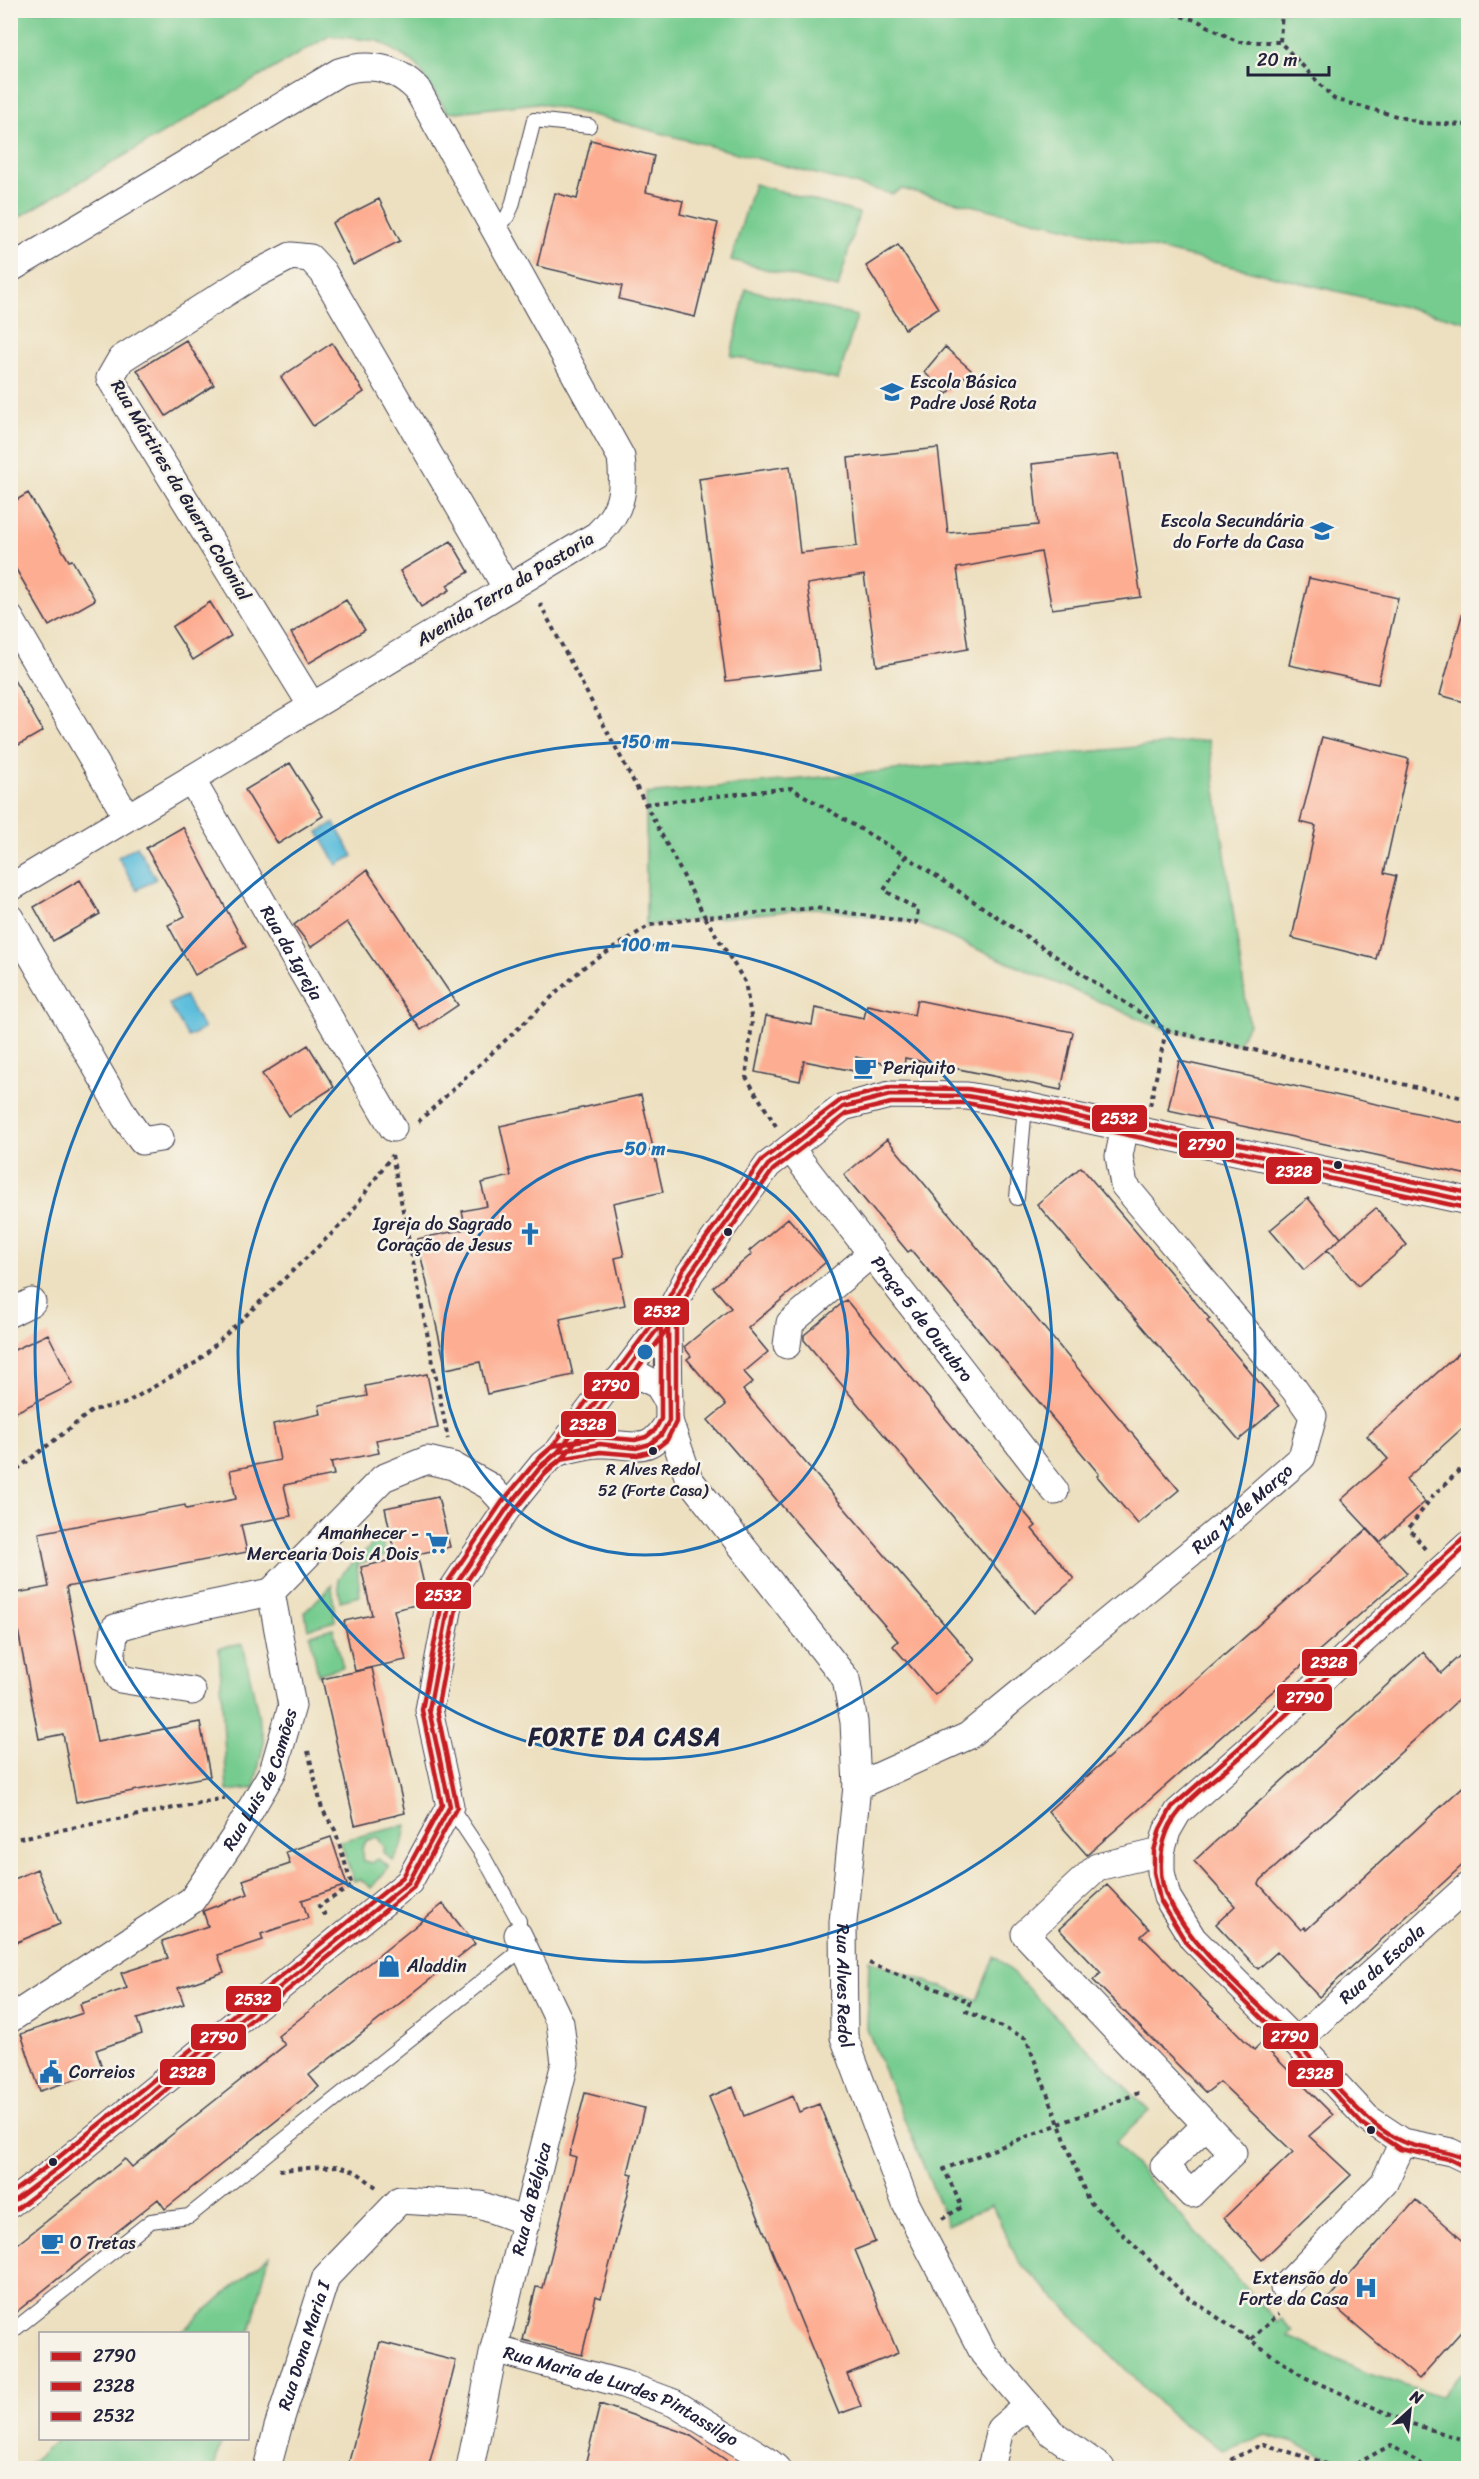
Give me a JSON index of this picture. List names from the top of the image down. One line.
{"streets":{"street":["Rua Mártires da Guerra Colonial","Avenida Terra da Pastoria","Rua da Igreja","Praça 5 de Outubro","Rua 11 de Março","Rua Luis de Camões","Rua da Escola","Rua Alves Redol","Rua da Bélgica","Rua Dona Maria I","Rua Maria de Lurdes Pintassilgo"]},"crossings":[["Rua Mártires da Guerra Colonial","Avenida Terra da Pastoria"],["Avenida Terra da Pastoria","Rua da Igreja"],["Rua 11 de Março","Rua Alves Redol"],["Rua da Bélgica","Rua Maria de Lurdes Pintassilgo"]],"districts":["FORTE DA CASA"],"places":{"school or university":["Escola Básica Padre José Rota","Escola Secundária do Forte da Casa"],"cafe":["Periquito","O Tretas"],"church":["Igreja do Sagrado Coração de Jesus"],"other":["R Alves Redol 52 (Forte Casa)"],"supermarket":["Amanhecer - Mercearia Dois A Dois"],"shop":["Aladdin"],"public building":["Correios"],"hospital":["Extensão do Forte da Casa"]},"lines":["transit line 2532","transit line 2790","transit line 2328"],"legend":["2790","2328","2532"],"scale_bar":"20 m","north":"top right","rings":["150 m","100 m","50 m"]}
